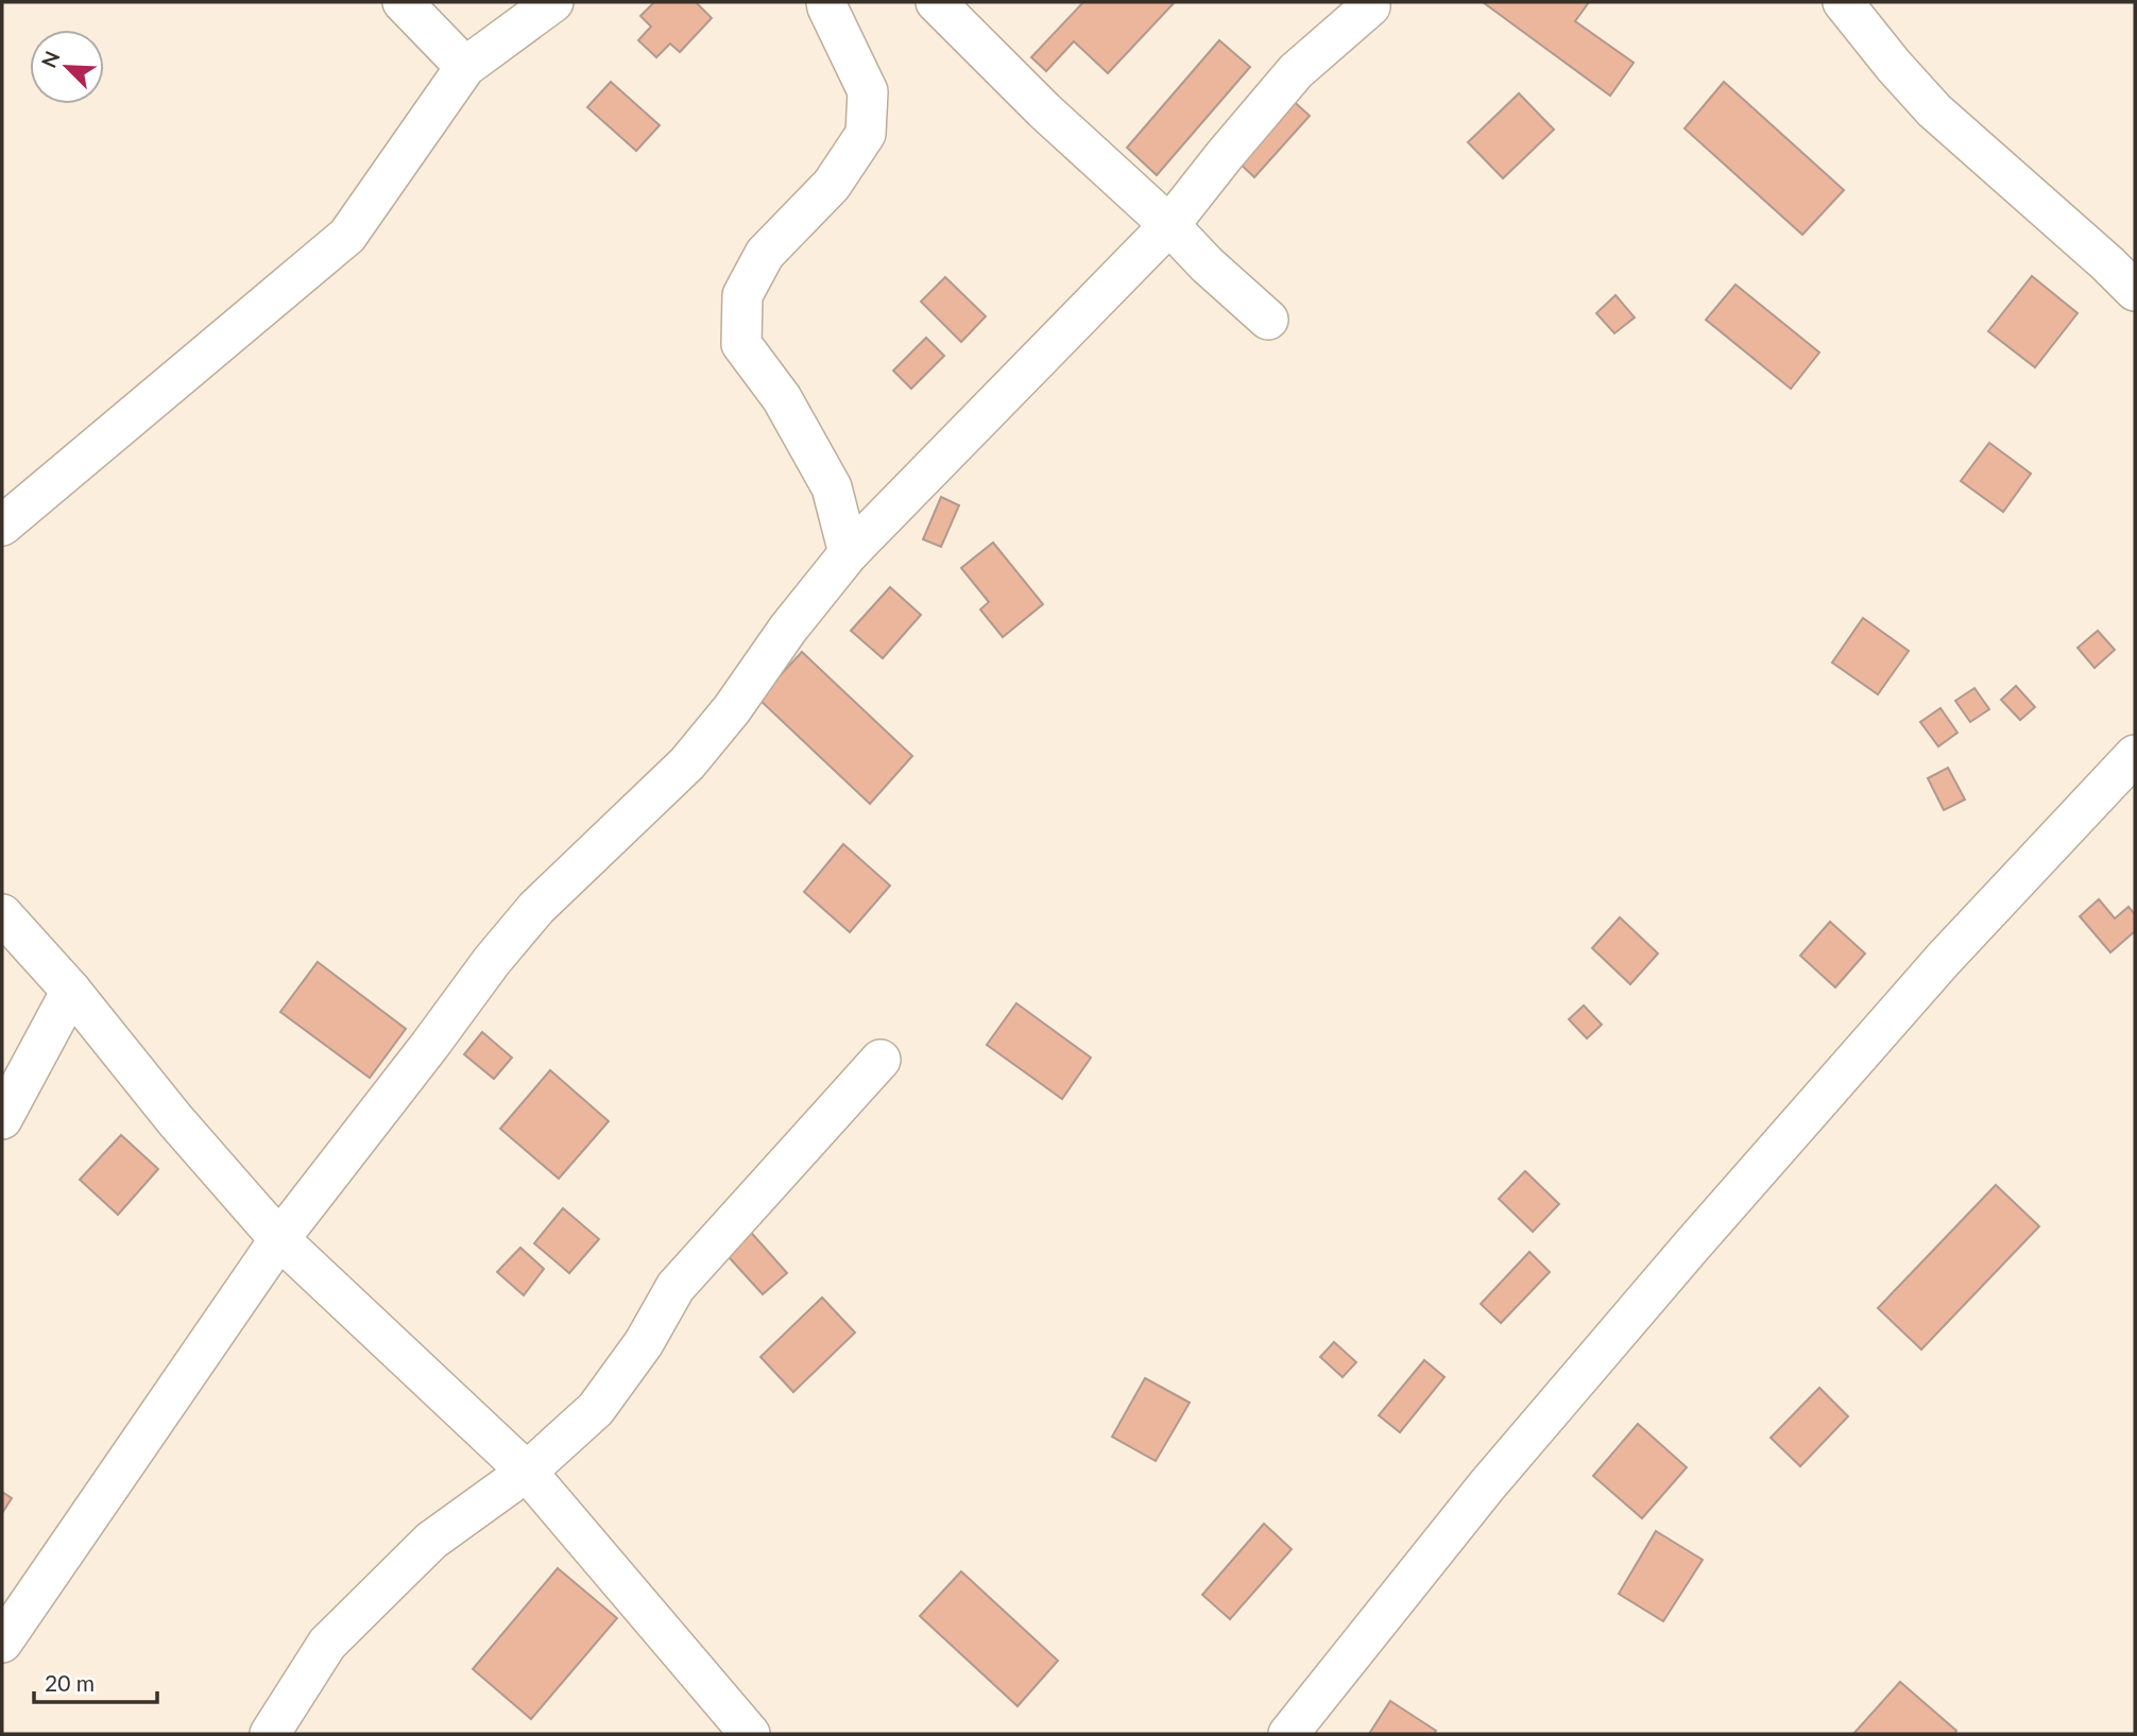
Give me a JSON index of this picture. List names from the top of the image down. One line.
{"scale_bar":"20 m","north":"top left"}
